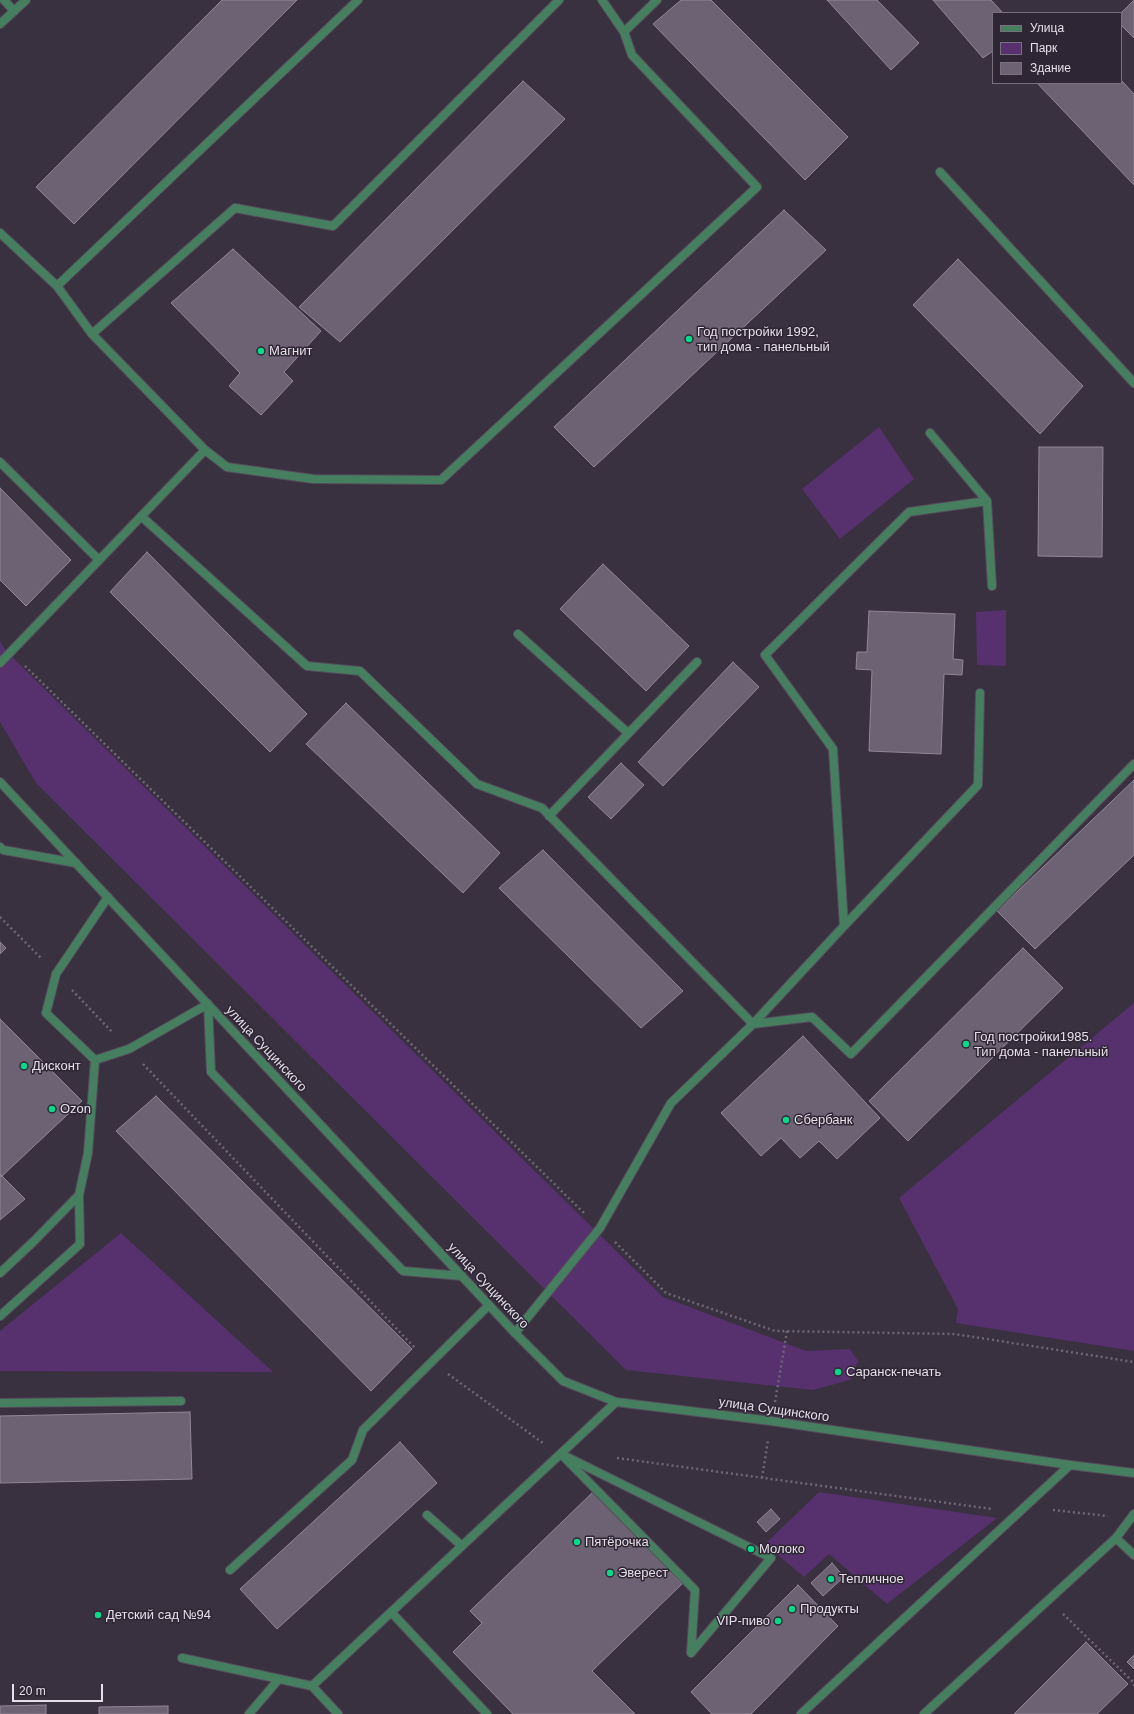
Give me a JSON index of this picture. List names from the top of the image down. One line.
{"streets":{"street":["улица Сущинского"]},"places":["Год постройки 1992, тип дома - панельный","Магнит","Год постройки1985. Тип дома - панельный","Дисконт","Ozon","Сбербанк","Саранск-печать","Пятёрочка","Молоко","Эверест","Тепличное","Продукты","Детский сад №94","VIP-пиво"],"legend":["Улица","Парк","Здание"],"scale_bar":"20 m"}
